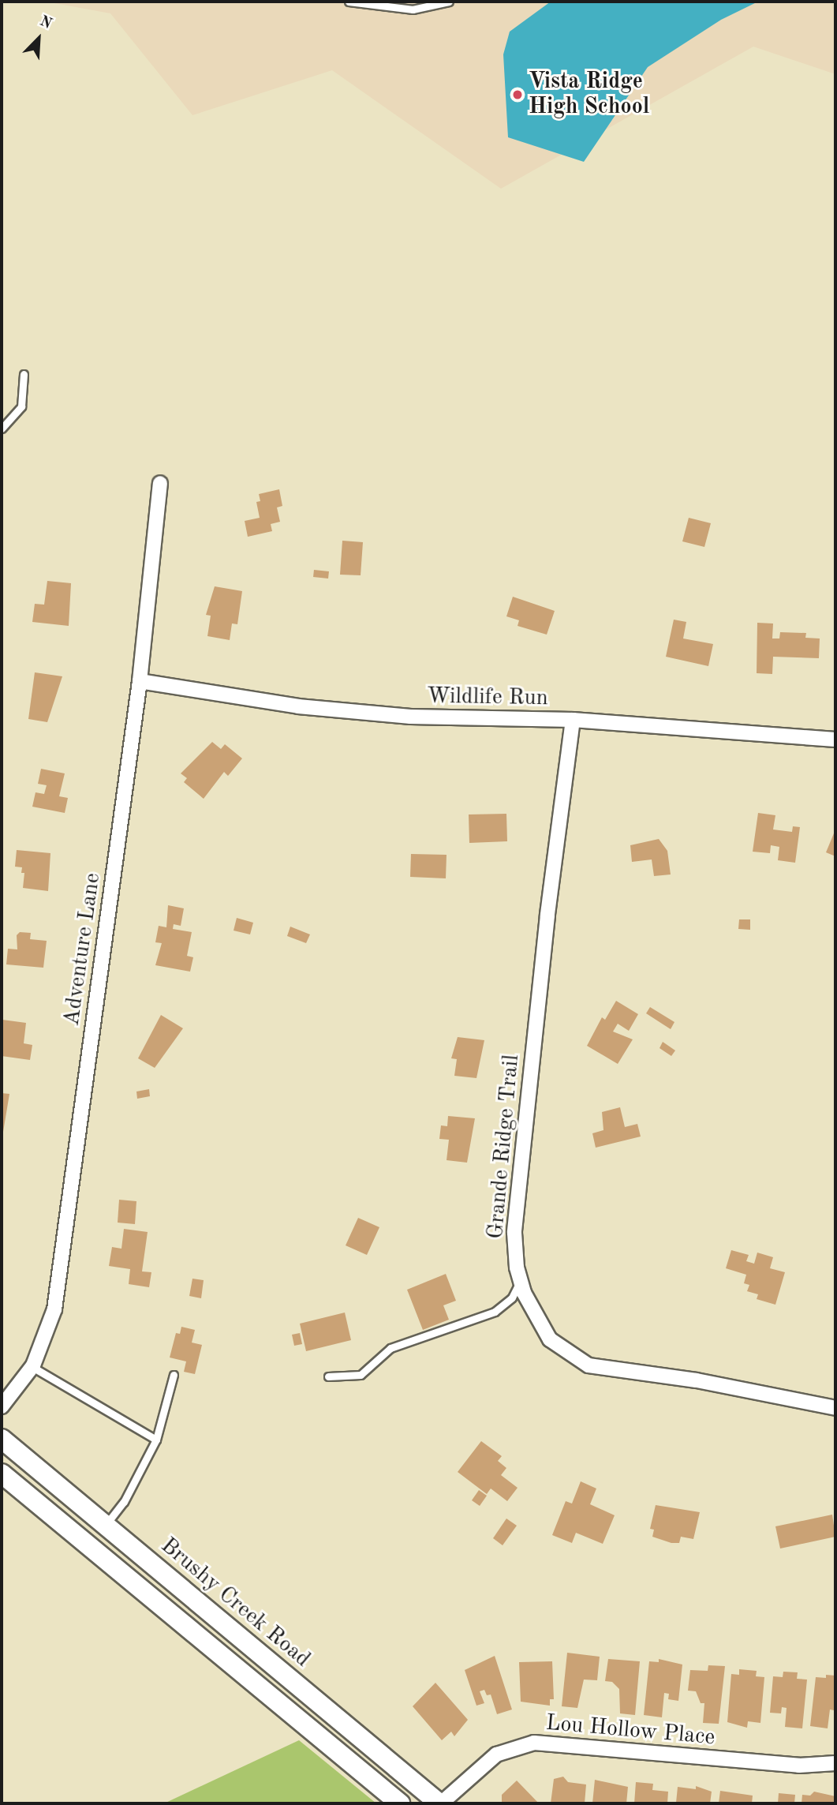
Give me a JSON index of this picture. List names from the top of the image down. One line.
{"streets":{"main road":["Brushy Creek Road"],"street":["Wildlife Run","Adventure Lane","Grande Ridge Trail","Lou Hollow Place"]},"crossings":[["Wildlife Run","Adventure Lane"],["Wildlife Run","Grande Ridge Trail"],["Brushy Creek Road","Lou Hollow Place"]],"places":["Vista Ridge High School"],"north":"top right"}
